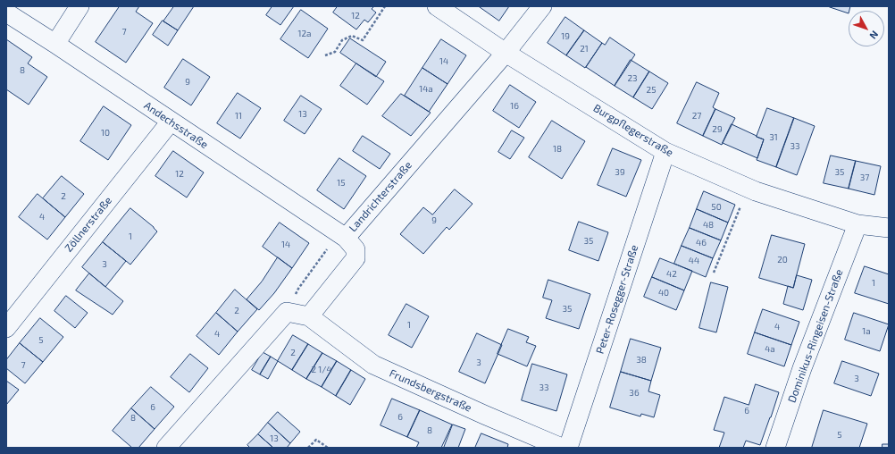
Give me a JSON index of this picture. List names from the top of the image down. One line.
{"streets":{"street":["Andechsstraße","Burgpflegerstraße","Landrichterstraße","Zöllnerstraße","Peter-Rosegger-Straße","Dominikus-Ringeisen-Straße","Frundsbergstraße"]},"crossings":[["Andechsstraße","Landrichterstraße"],["Andechsstraße","Zöllnerstraße"],["Burgpflegerstraße","Landrichterstraße"],["Burgpflegerstraße","Peter-Rosegger-Straße"],["Burgpflegerstraße","Dominikus-Ringeisen-Straße"],["Landrichterstraße","Frundsbergstraße"]],"house_numbers":["12","7","12a","19","21","14","8","23","9","14a","25","16","13","11","27","29","10","31","33","18","39","35","12","37","15","2","50","4","9","48","1","35","46","14","20","44","3","42","1","40","35","2","1","4","1a","4","5","4a","2","38","3","7","2 1/4","3","33","36","6","6","6","8","8","5","13"],"north":"bottom right"}
